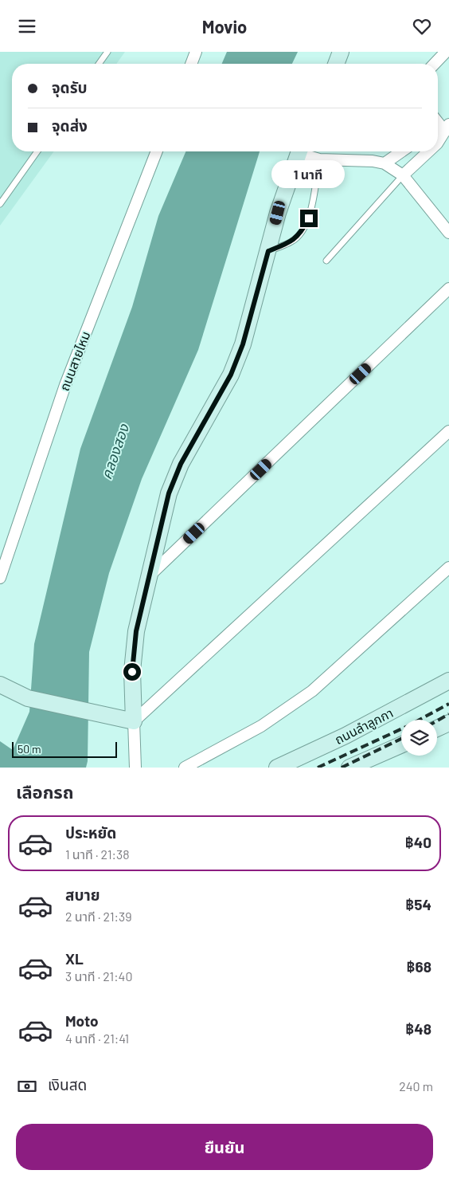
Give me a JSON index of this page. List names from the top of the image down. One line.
{"streets":{"street":["ถนนสายไหม","ถนนลำลูกกา"]},"water":["คลองสอง"],"scale_bar":"50 m","page":{"header":"Movio","banner":["จุดรับ","จุดส่ง"],"bubble":"1 นาที","scale":"50 m","heading":"เลือกรถ","list":[{"name":"ประหยัด","note":"1 นาที · 21:38","value":"฿40"},{"name":"สบาย","note":"2 นาที · 21:39","value":"฿54"},{"name":"XL","note":"3 นาที · 21:40","value":"฿68"},{"name":"Moto","note":"4 นาที · 21:41","value":"฿48"}],"pay":["เงินสด","240 m"],"buttons":"ยืนยัน"}}
